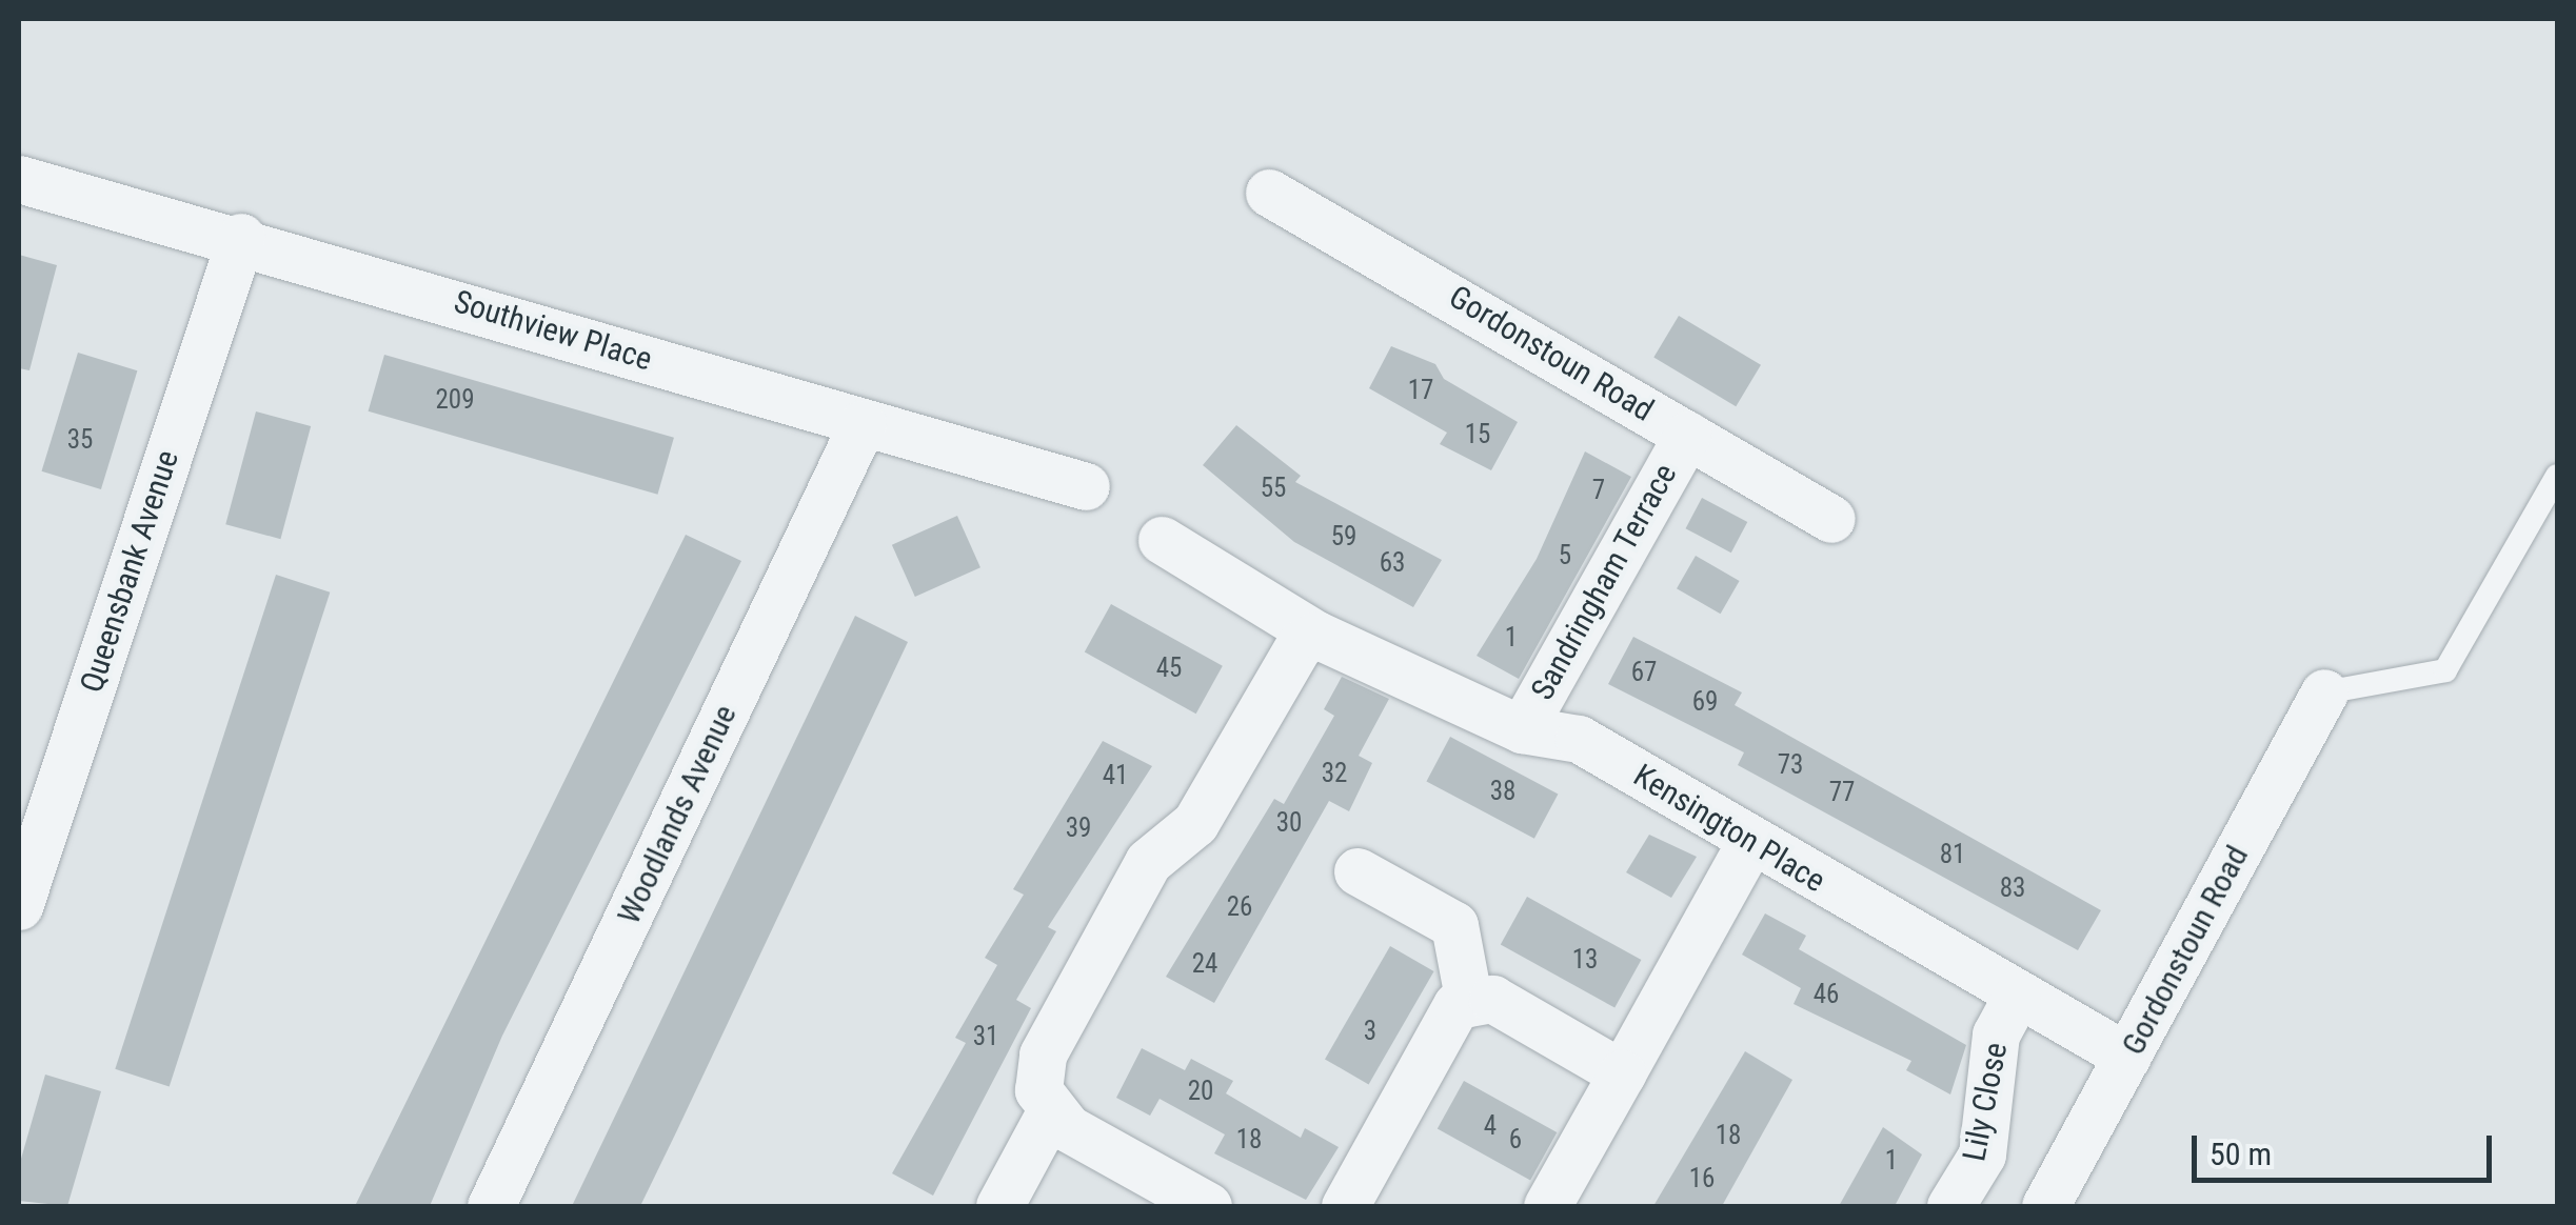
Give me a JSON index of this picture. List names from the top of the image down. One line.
{"streets":{"street":["Southview Place","Gordonstoun Road","Queensbank Avenue","Sandringham Terrace","Woodlands Avenue","Kensington Place","Lily Close"]},"crossings":[["Southview Place","Queensbank Avenue"],["Southview Place","Woodlands Avenue"],["Gordonstoun Road","Sandringham Terrace"],["Gordonstoun Road","Kensington Place"],["Sandringham Terrace","Kensington Place"],["Kensington Place","Lily Close"]],"house_numbers":["17","209","15","35","55","7","59","5","63","1","45","67","69","73","32","41","38","77","30","39","81","83","26","13","24","46","3","31","20","4","18","18","6","1","16"],"scale_bar":"50 m"}
